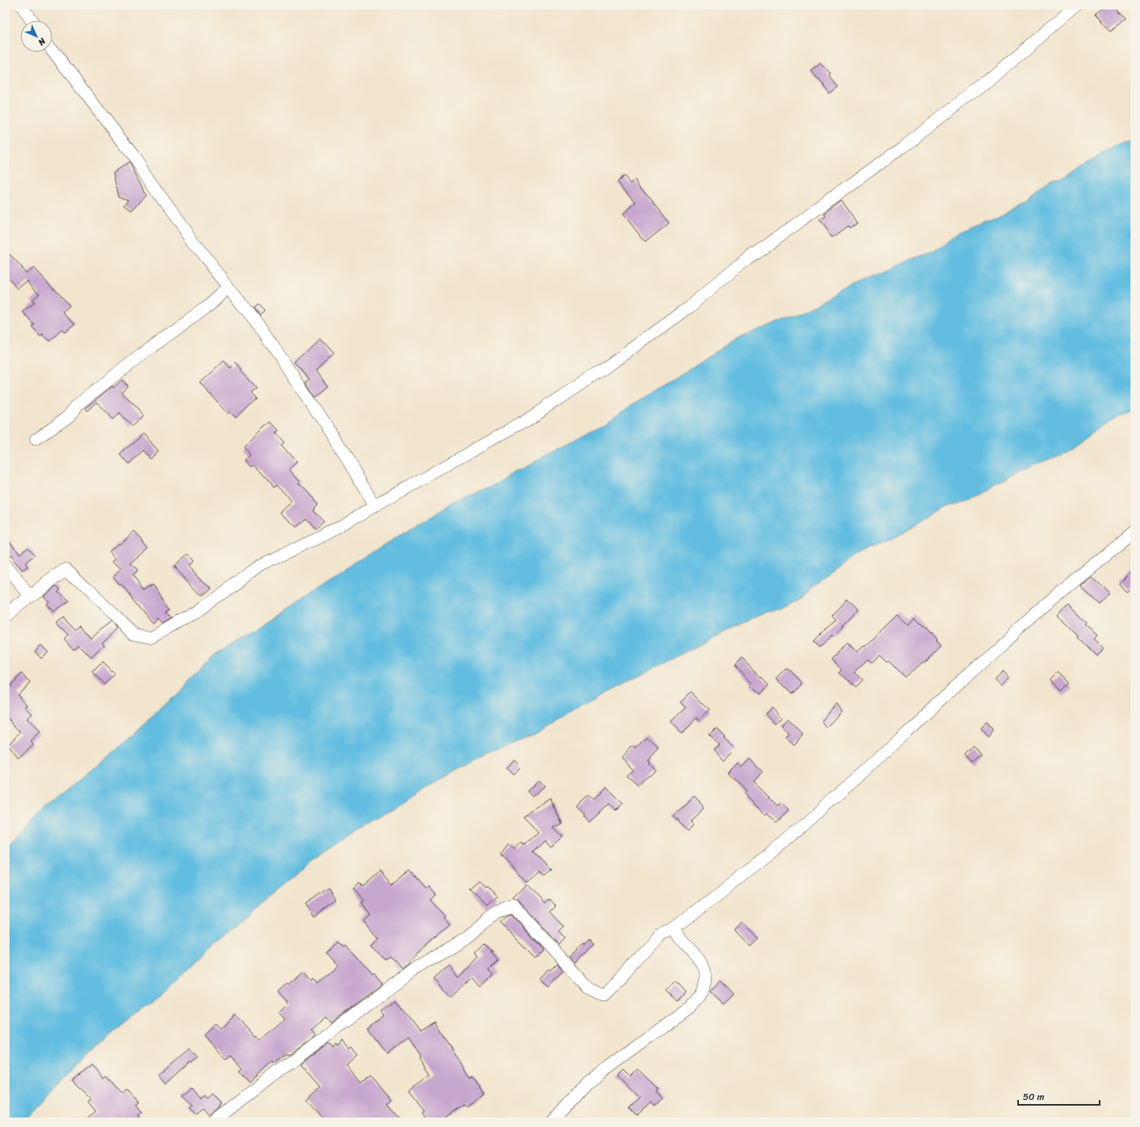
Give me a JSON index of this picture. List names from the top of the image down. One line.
{"scale_bar":"50 m","north":"bottom right"}
